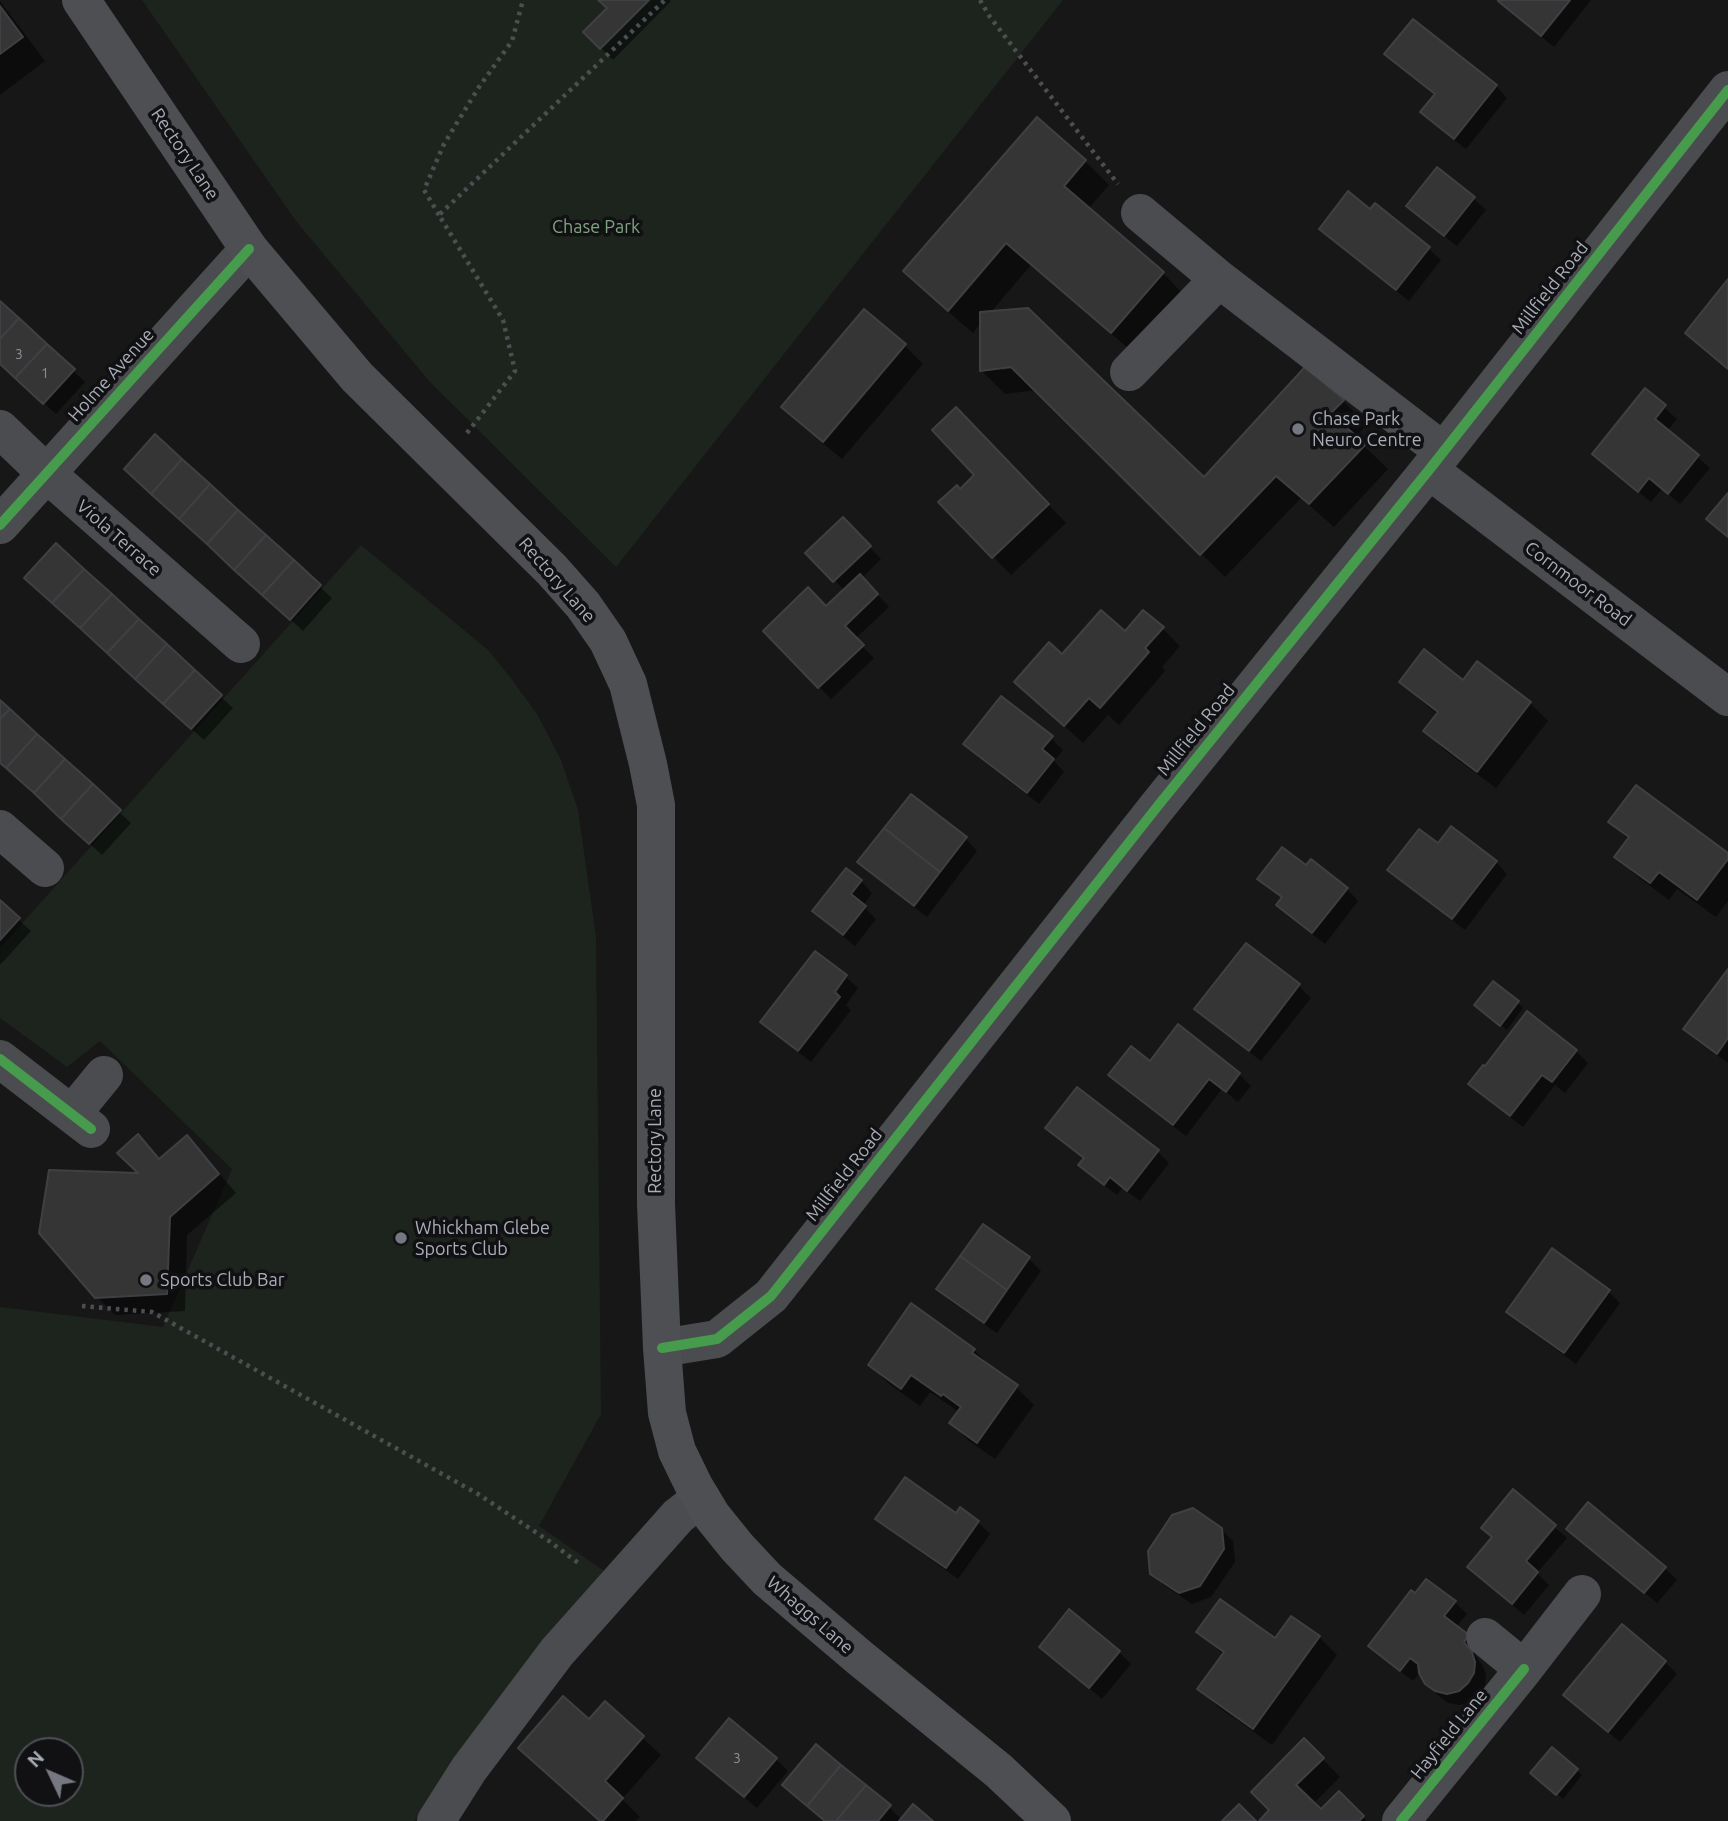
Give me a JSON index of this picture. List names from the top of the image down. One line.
{"streets":{"main road":["Rectory Lane","Whaggs Lane"],"street":["Millfield Road","Holme Avenue","Viola Terrace","Cornmoor Road","Hayfield Lane"]},"crossings":[["Rectory Lane","Millfield Road"],["Rectory Lane","Holme Avenue"],["Rectory Lane","Whaggs Lane"],["Millfield Road","Cornmoor Road"],["Millfield Road","Whaggs Lane"],["Holme Avenue","Viola Terrace"]],"parks":["Chase Park"],"places":["Chase Park Neuro Centre","Whickham Glebe Sports Club","Sports Club Bar"],"house_numbers":["3","1","3"],"north":"top left"}
